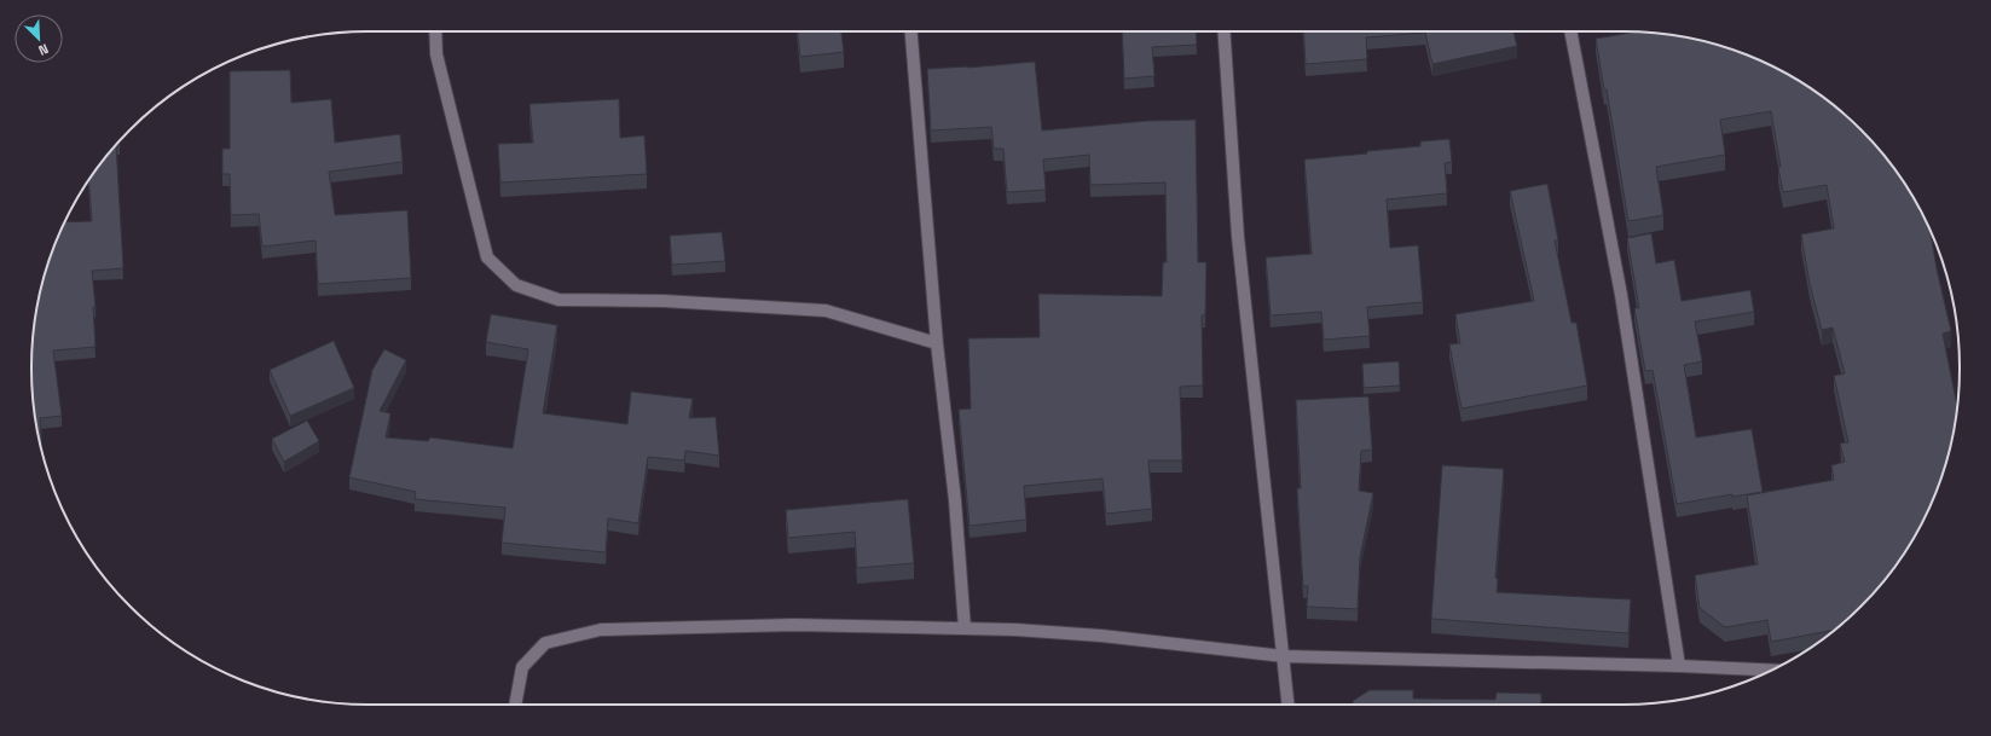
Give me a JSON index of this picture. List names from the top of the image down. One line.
{"north":"bottom right"}
